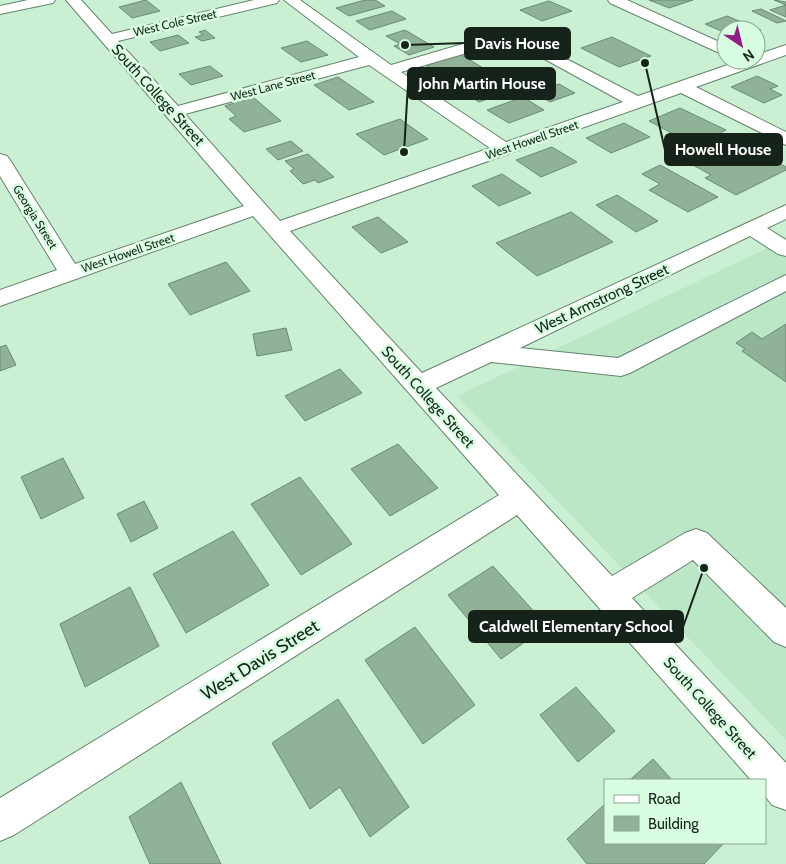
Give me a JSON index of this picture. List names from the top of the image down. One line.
{"streets":{"street":["West Cole Street","West Lane Street","South College Street","West Howell Street","Georgia Street","West Armstrong Street","West Davis Street"]},"crossings":[["West Cole Street","South College Street"],["West Lane Street","South College Street"],["South College Street","West Howell Street"],["South College Street","West Armstrong Street"],["South College Street","West Davis Street"],["West Howell Street","Georgia Street"]],"places":["Davis House","Howell House","John Martin House","Caldwell Elementary School"],"legend":["Road","Building"],"north":"bottom right"}
